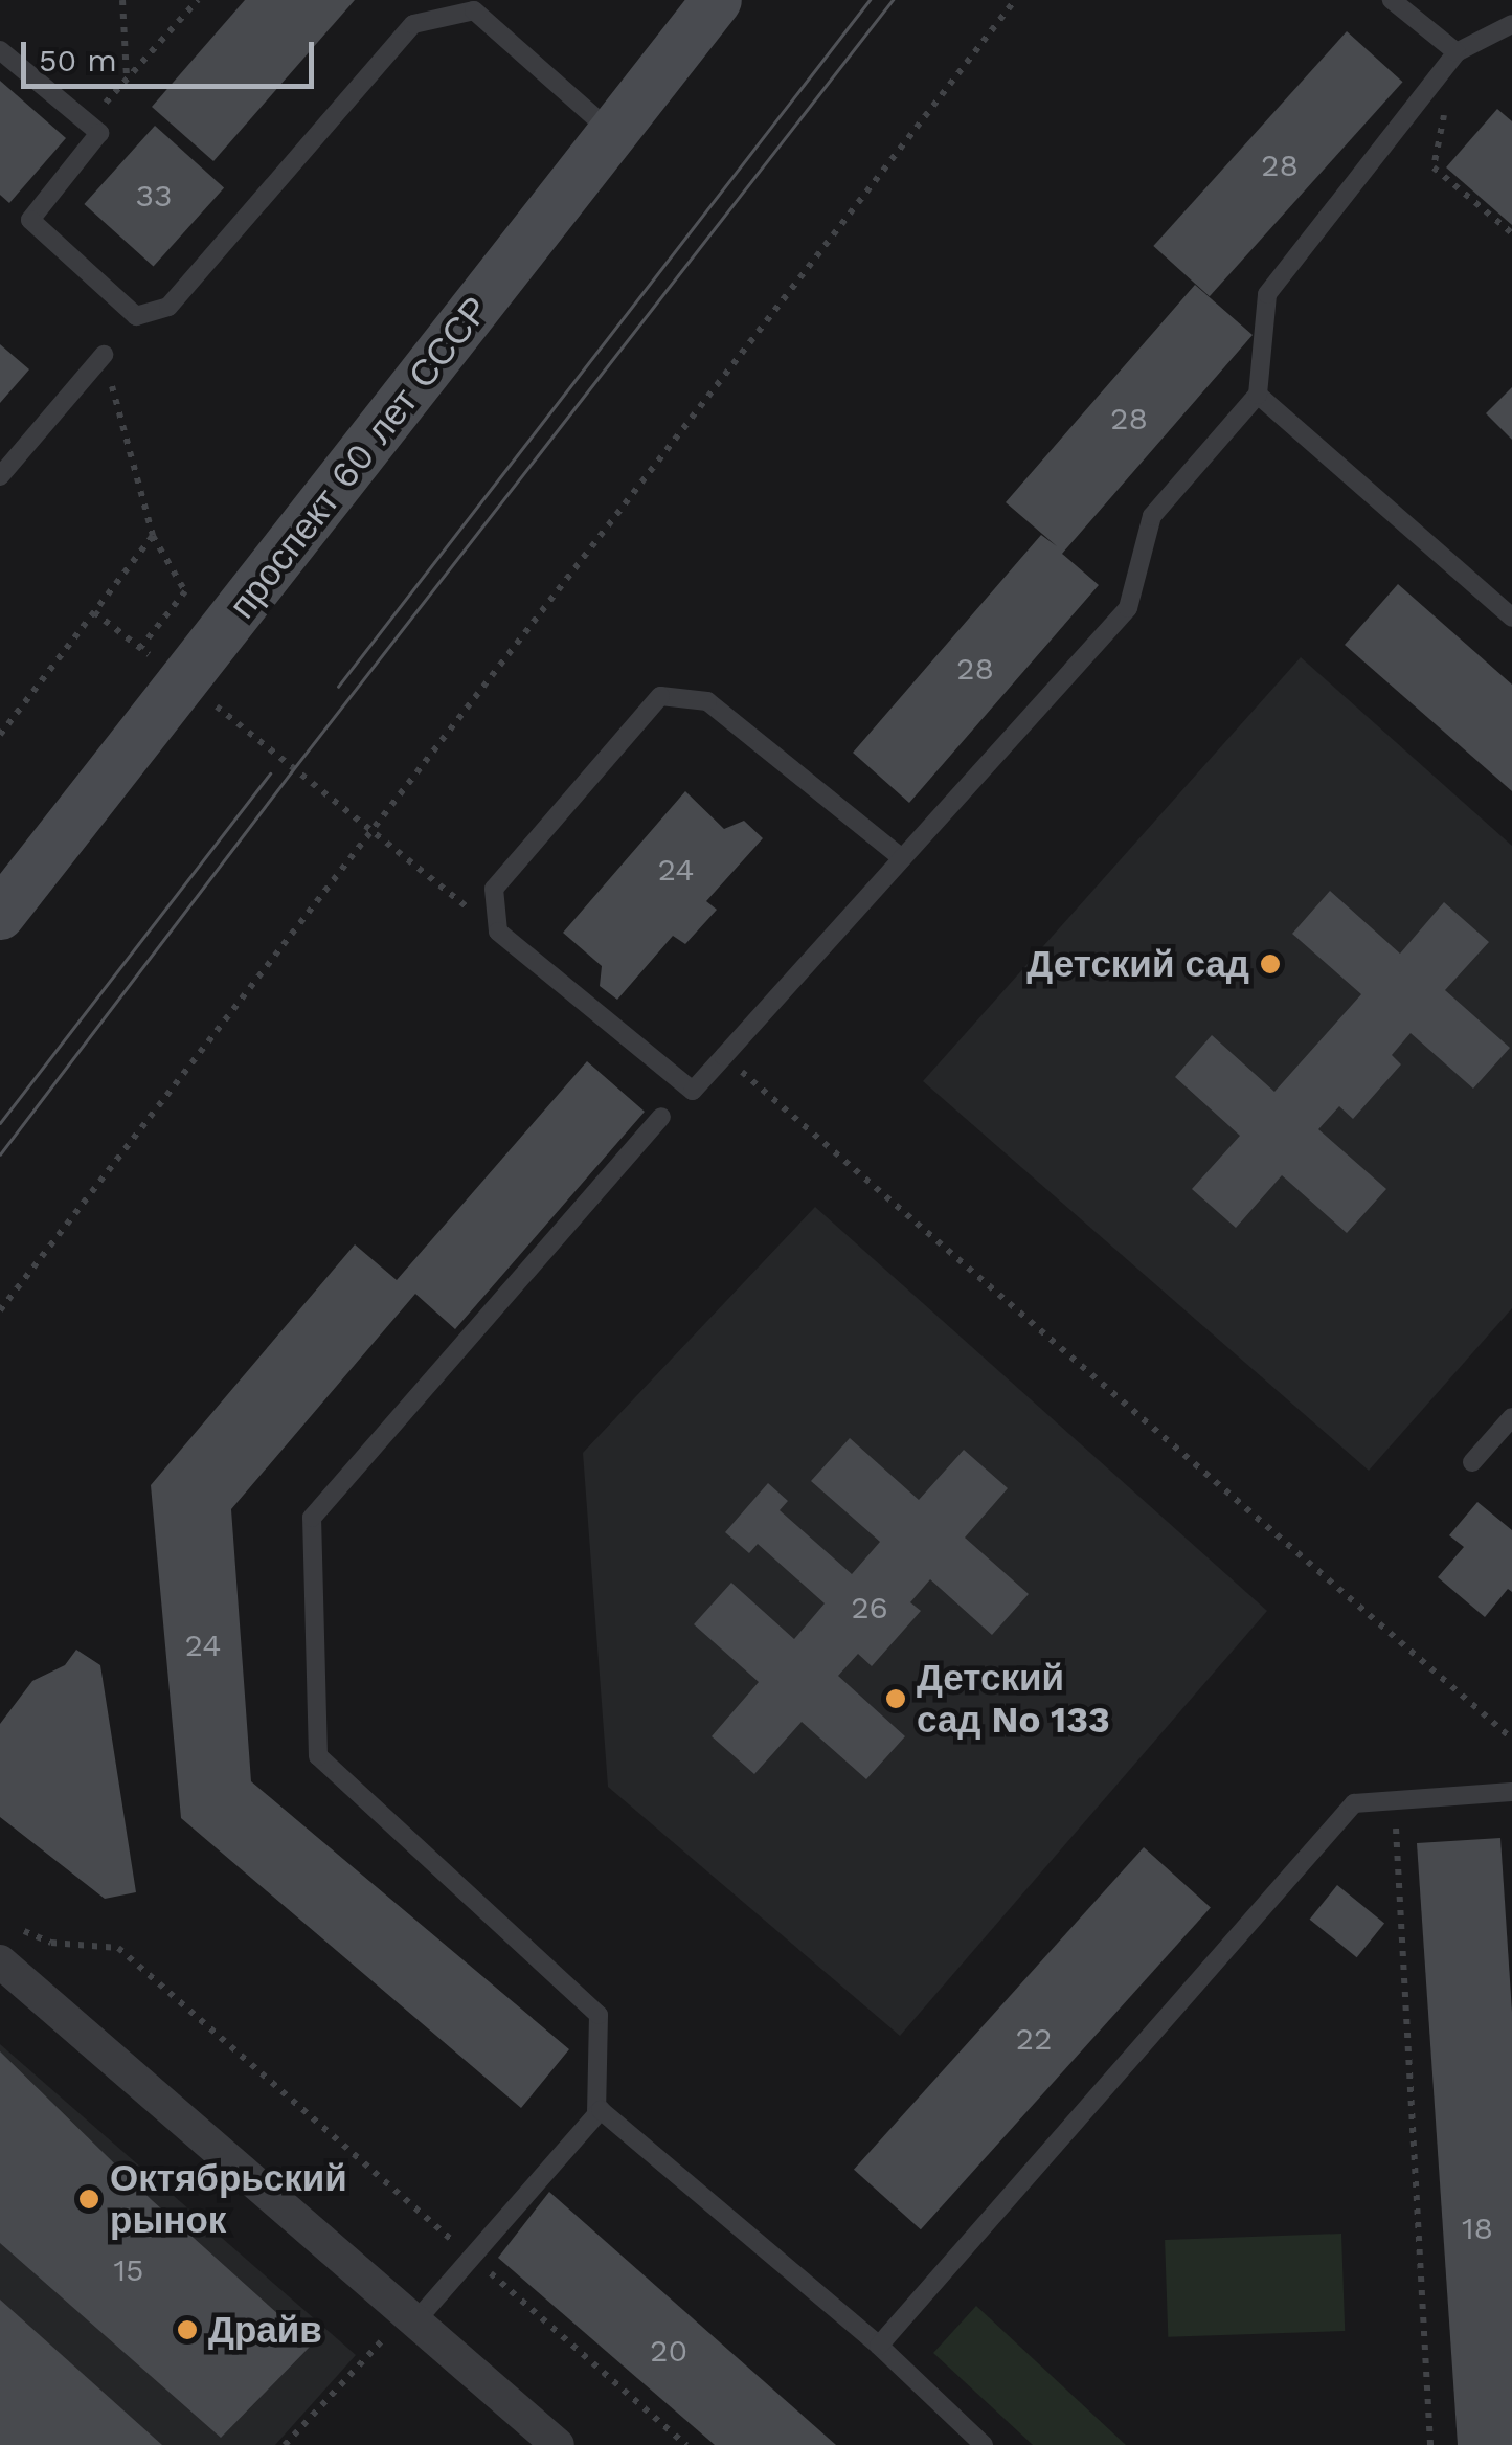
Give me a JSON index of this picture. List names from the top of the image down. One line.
{"streets":{"main road":["проспект 60 лет СССР"]},"places":["Детский сад","Детский сад No 133","Октябрьский рынок","Драйв"],"house_numbers":["28","33","28","28","24","26","24","22","18","15","20"],"scale_bar":"50 m"}
